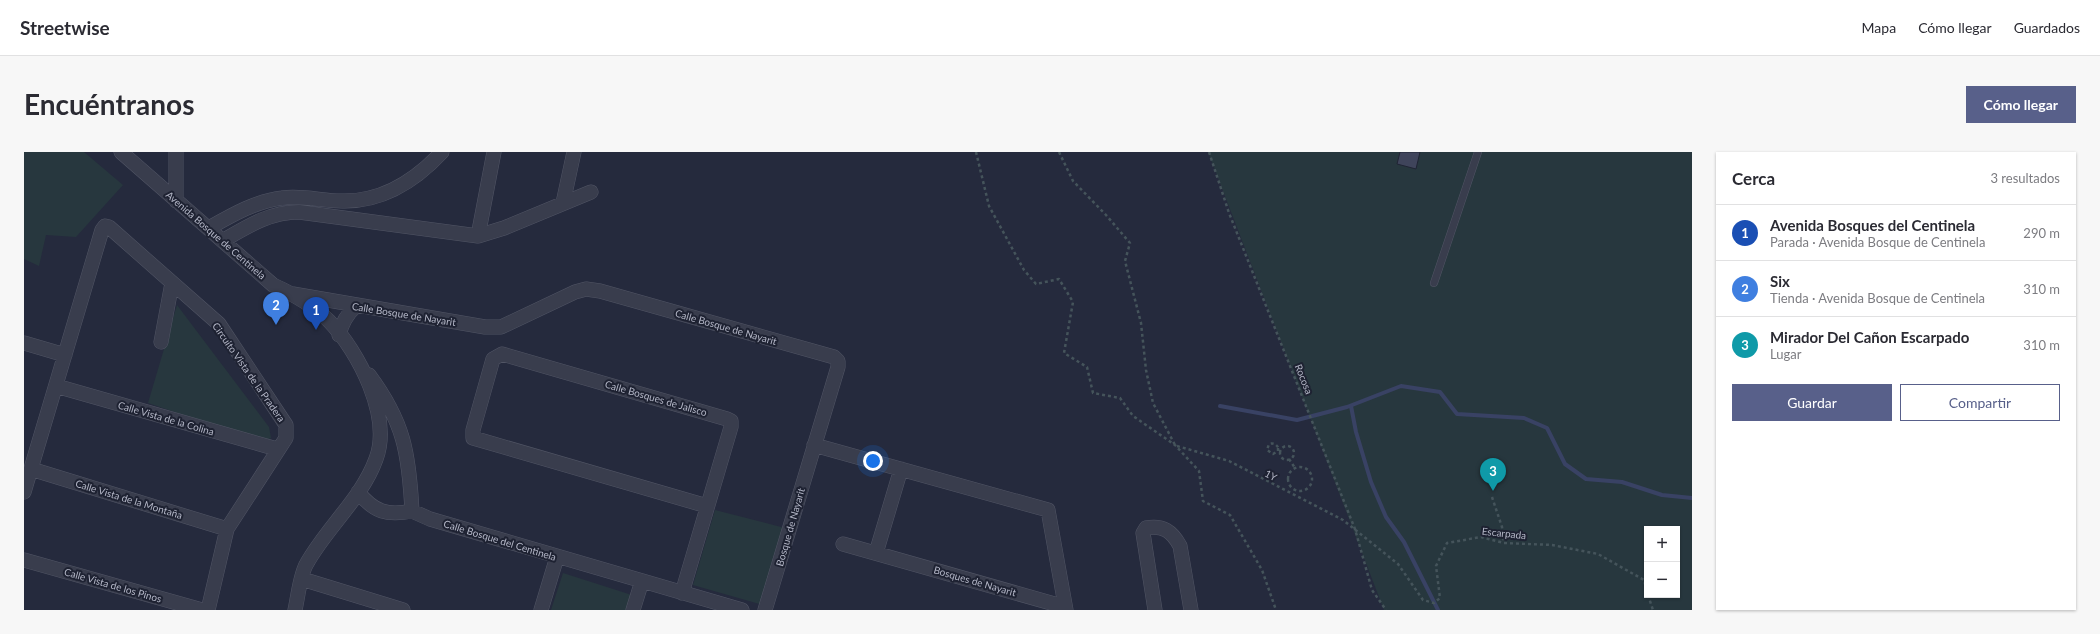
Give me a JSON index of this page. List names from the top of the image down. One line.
{"streets":{"street":["Avenida Bosque de Centinela","Calle Bosque de Nayarit","Circuito Vista de la Pradera","Calle Bosques de Jalisco","Calle Vista de la Colina","Calle Vista de la Montaña","Bosque de Nayarit","Calle Bosque del Centinela","Bosques de Nayarit","Calle Vista de los Pinos"],"path":["Rocosa","1Y","Escarpada"]},"crossings":[["Avenida Bosque de Centinela","Calle Bosque de Nayarit"],["Calle Bosque de Nayarit","Bosque de Nayarit"],["Circuito Vista de la Pradera","Calle Vista de la Colina"],["Circuito Vista de la Pradera","Calle Vista de la Montaña"],["Rocosa","1Y"],["Rocosa","Escarpada"],["Calle Bosques de Jalisco","Calle Bosque del Centinela"],["1Y","Escarpada"]],"page":{"header":"Streetwise","nav":["Mapa","Cómo llegar","Guardados"],"buttons":["Cómo llegar",["Guardar","Compartir"]],"title":"Encuéntranos","heading":["Cerca","3 resultados"],"list":[{"mark":"1","name":"Avenida Bosques del Centinela","note":"Parada · Avenida Bosque de Centinela","value":"290 m"},{"mark":"2","name":"Six","note":"Tienda · Avenida Bosque de Centinela","value":"310 m"},{"mark":"3","name":"Mirador Del Cañon Escarpado","note":"Lugar","value":"310 m"}],"pins":["2","1","3"],"map_buttons":["+","−"]}}
